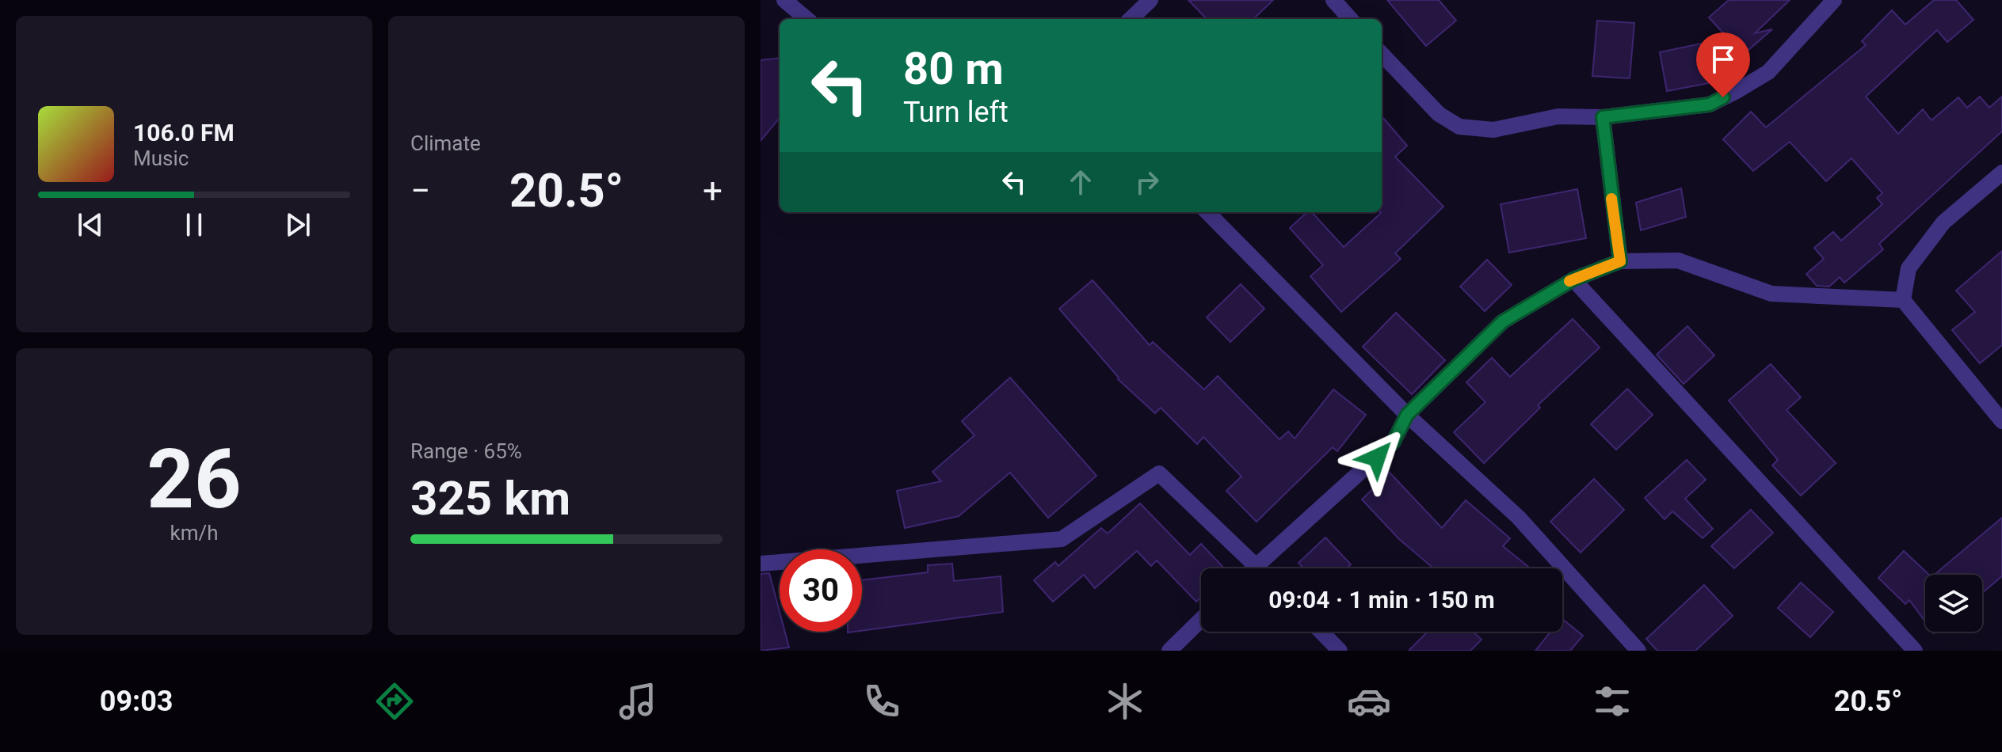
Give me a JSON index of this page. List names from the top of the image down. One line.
{"page":{"tile":["Climate",["26","km/h"],["Range · 65%","325 km"]],"turn":["80 m","Turn left"],"song":["106.0 FM","Music"],"heat":["−","20.5°","+"],"limit":"30","trip":"09:04 · 1 min · 150 m","tabs":["09:03","20.5°"]}}
